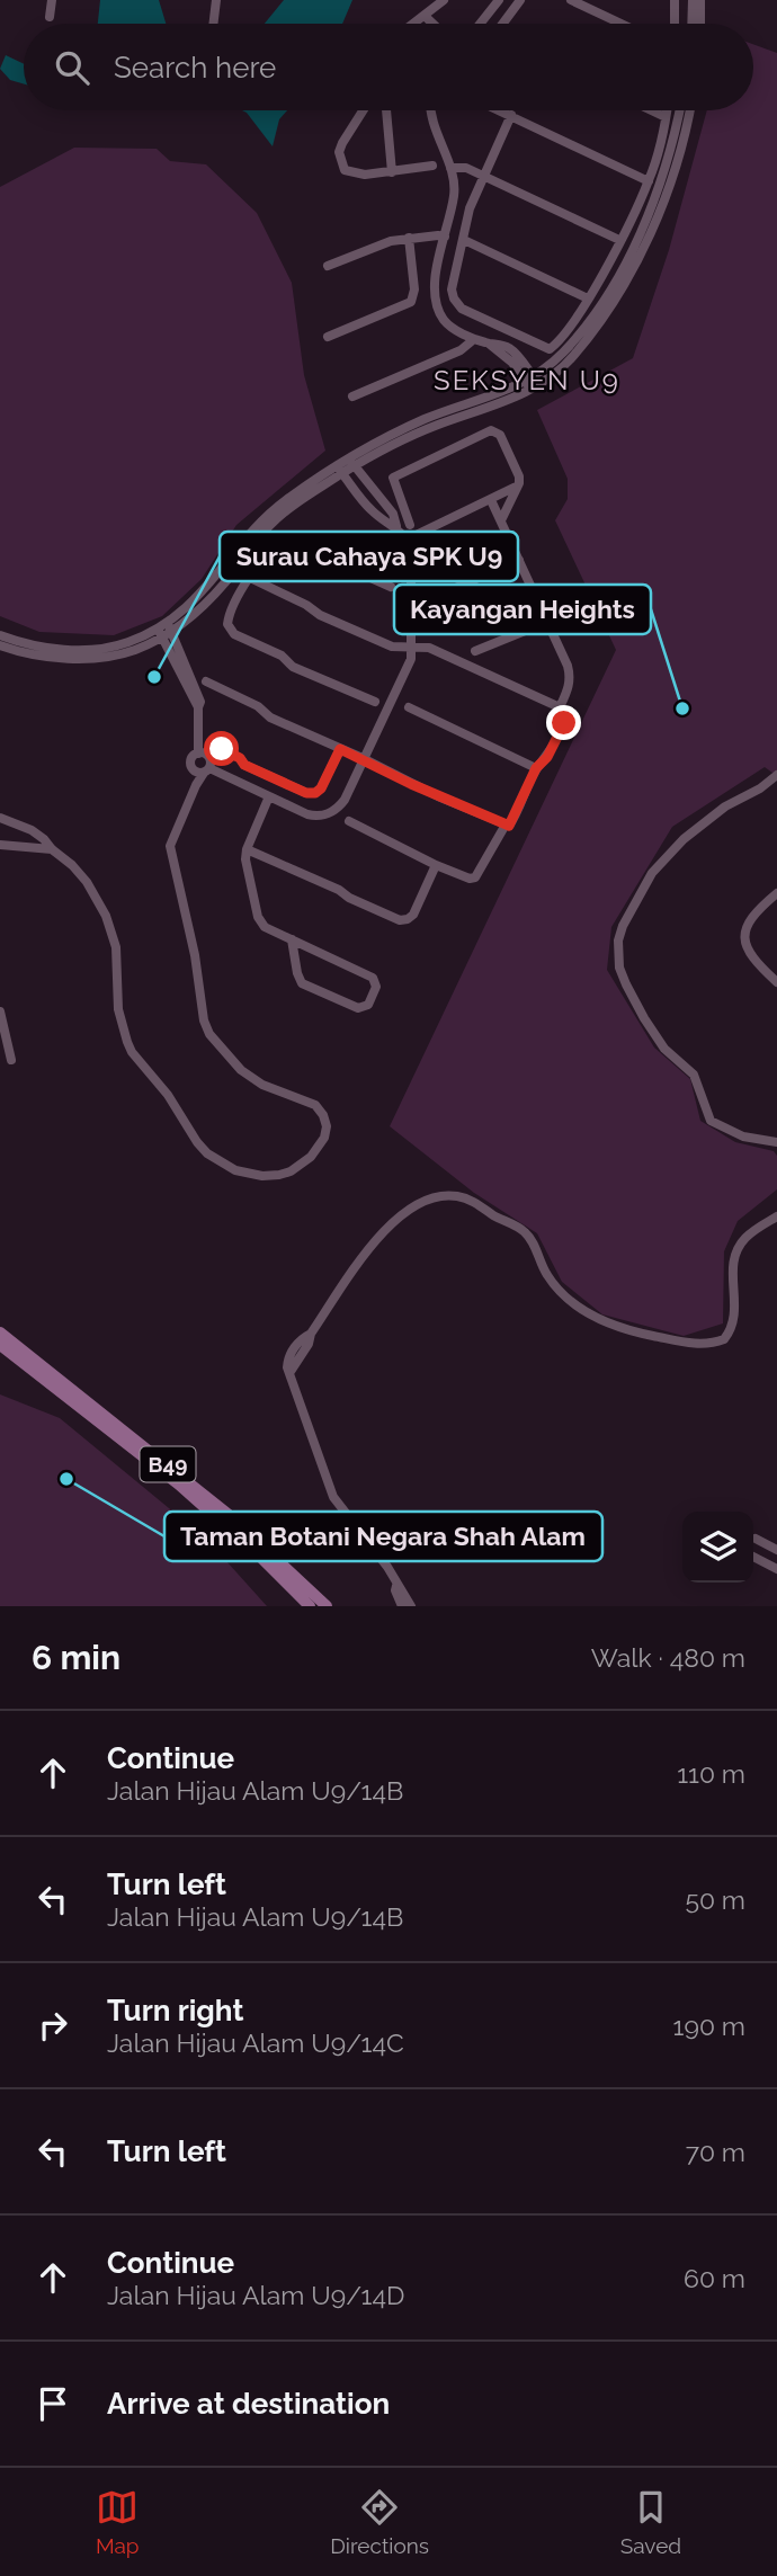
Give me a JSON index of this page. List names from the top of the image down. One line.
{"streets":{"main road":["B49"]},"districts":["SEKSYEN U9"],"places":["Surau Cahaya SPK U9","Kayangan Heights","Taman Botani Negara Shah Alam"],"page":{"search":"Search here","heading":["6 min","Walk · 480 m"],"list":[["Continue","Jalan Hijau Alam U9/14B","110 m"],["Turn left","Jalan Hijau Alam U9/14B","50 m"],["Turn right","Jalan Hijau Alam U9/14C","190 m"],["Turn left","70 m"],["Continue","Jalan Hijau Alam U9/14D","60 m"],"Arrive at destination"],"nav":["Map","Directions","Saved"]}}
